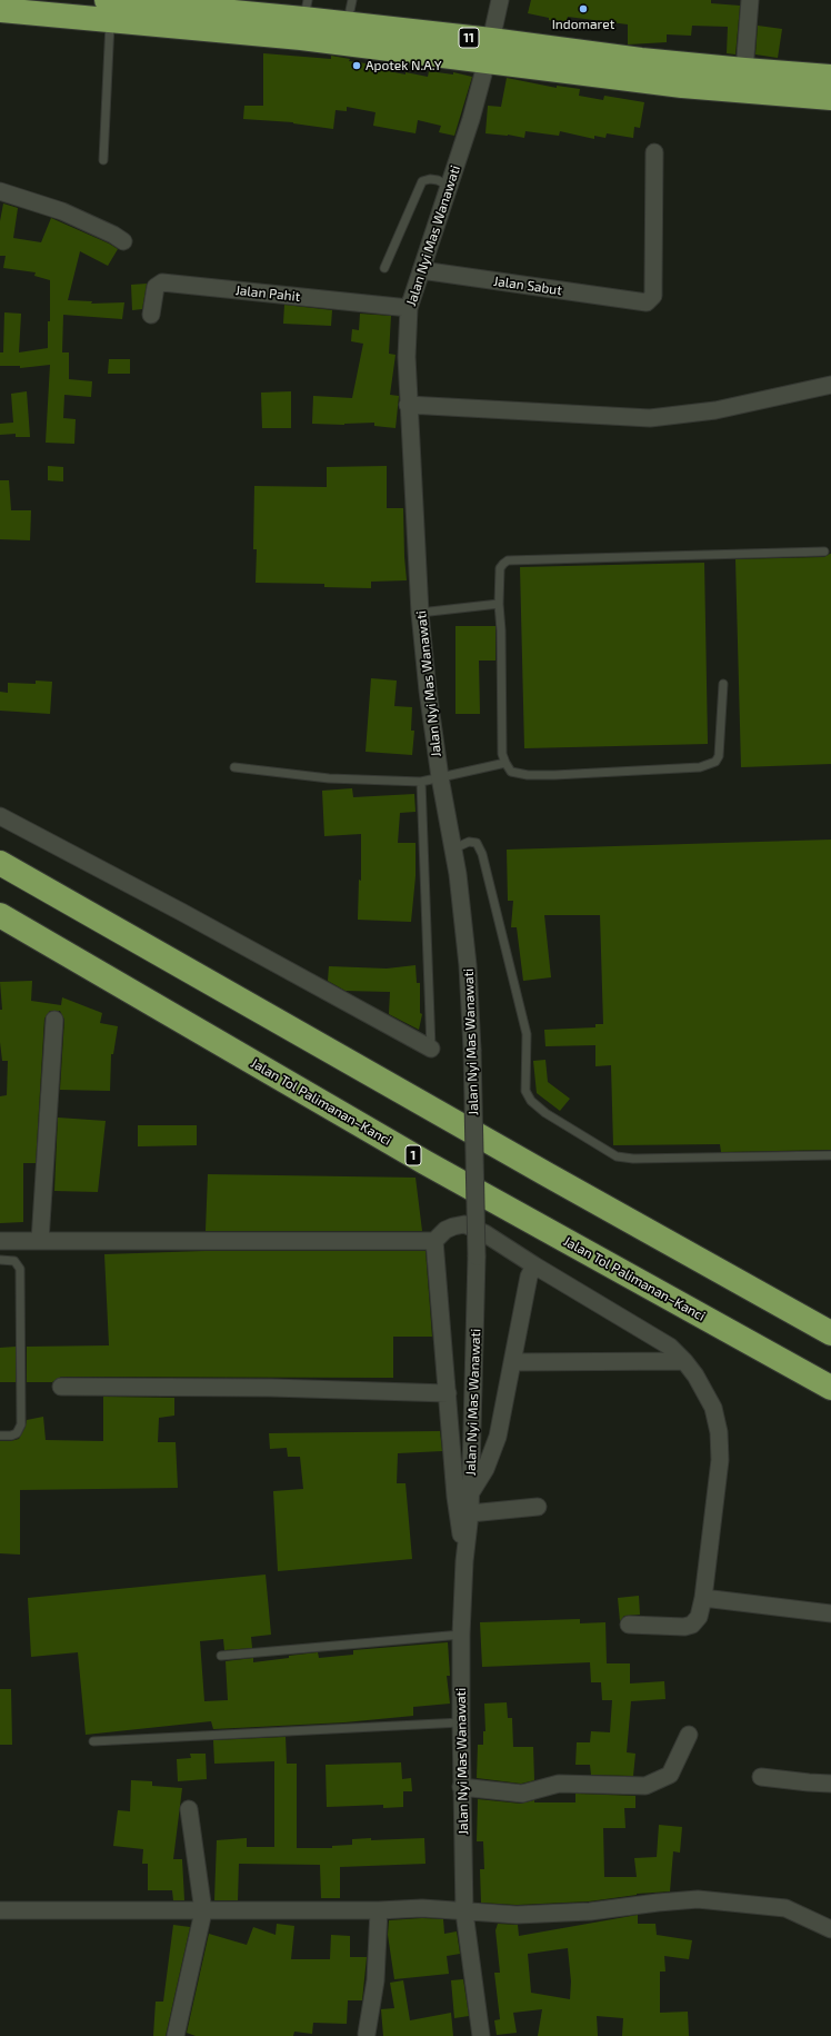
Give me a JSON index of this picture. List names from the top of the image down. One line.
{"streets":{"highway":["11","Jalan Tol Palimanan–Kanci","1"],"street":["Jalan Nyi Mas Wanawati","Jalan Sabut","Jalan Pahit"]},"crossings":[["11","Jalan Nyi Mas Wanawati"],["Jalan Nyi Mas Wanawati","Jalan Sabut"],["Jalan Nyi Mas Wanawati","Jalan Pahit"]],"places":["Indomaret","Apotek N.A.Y"]}
